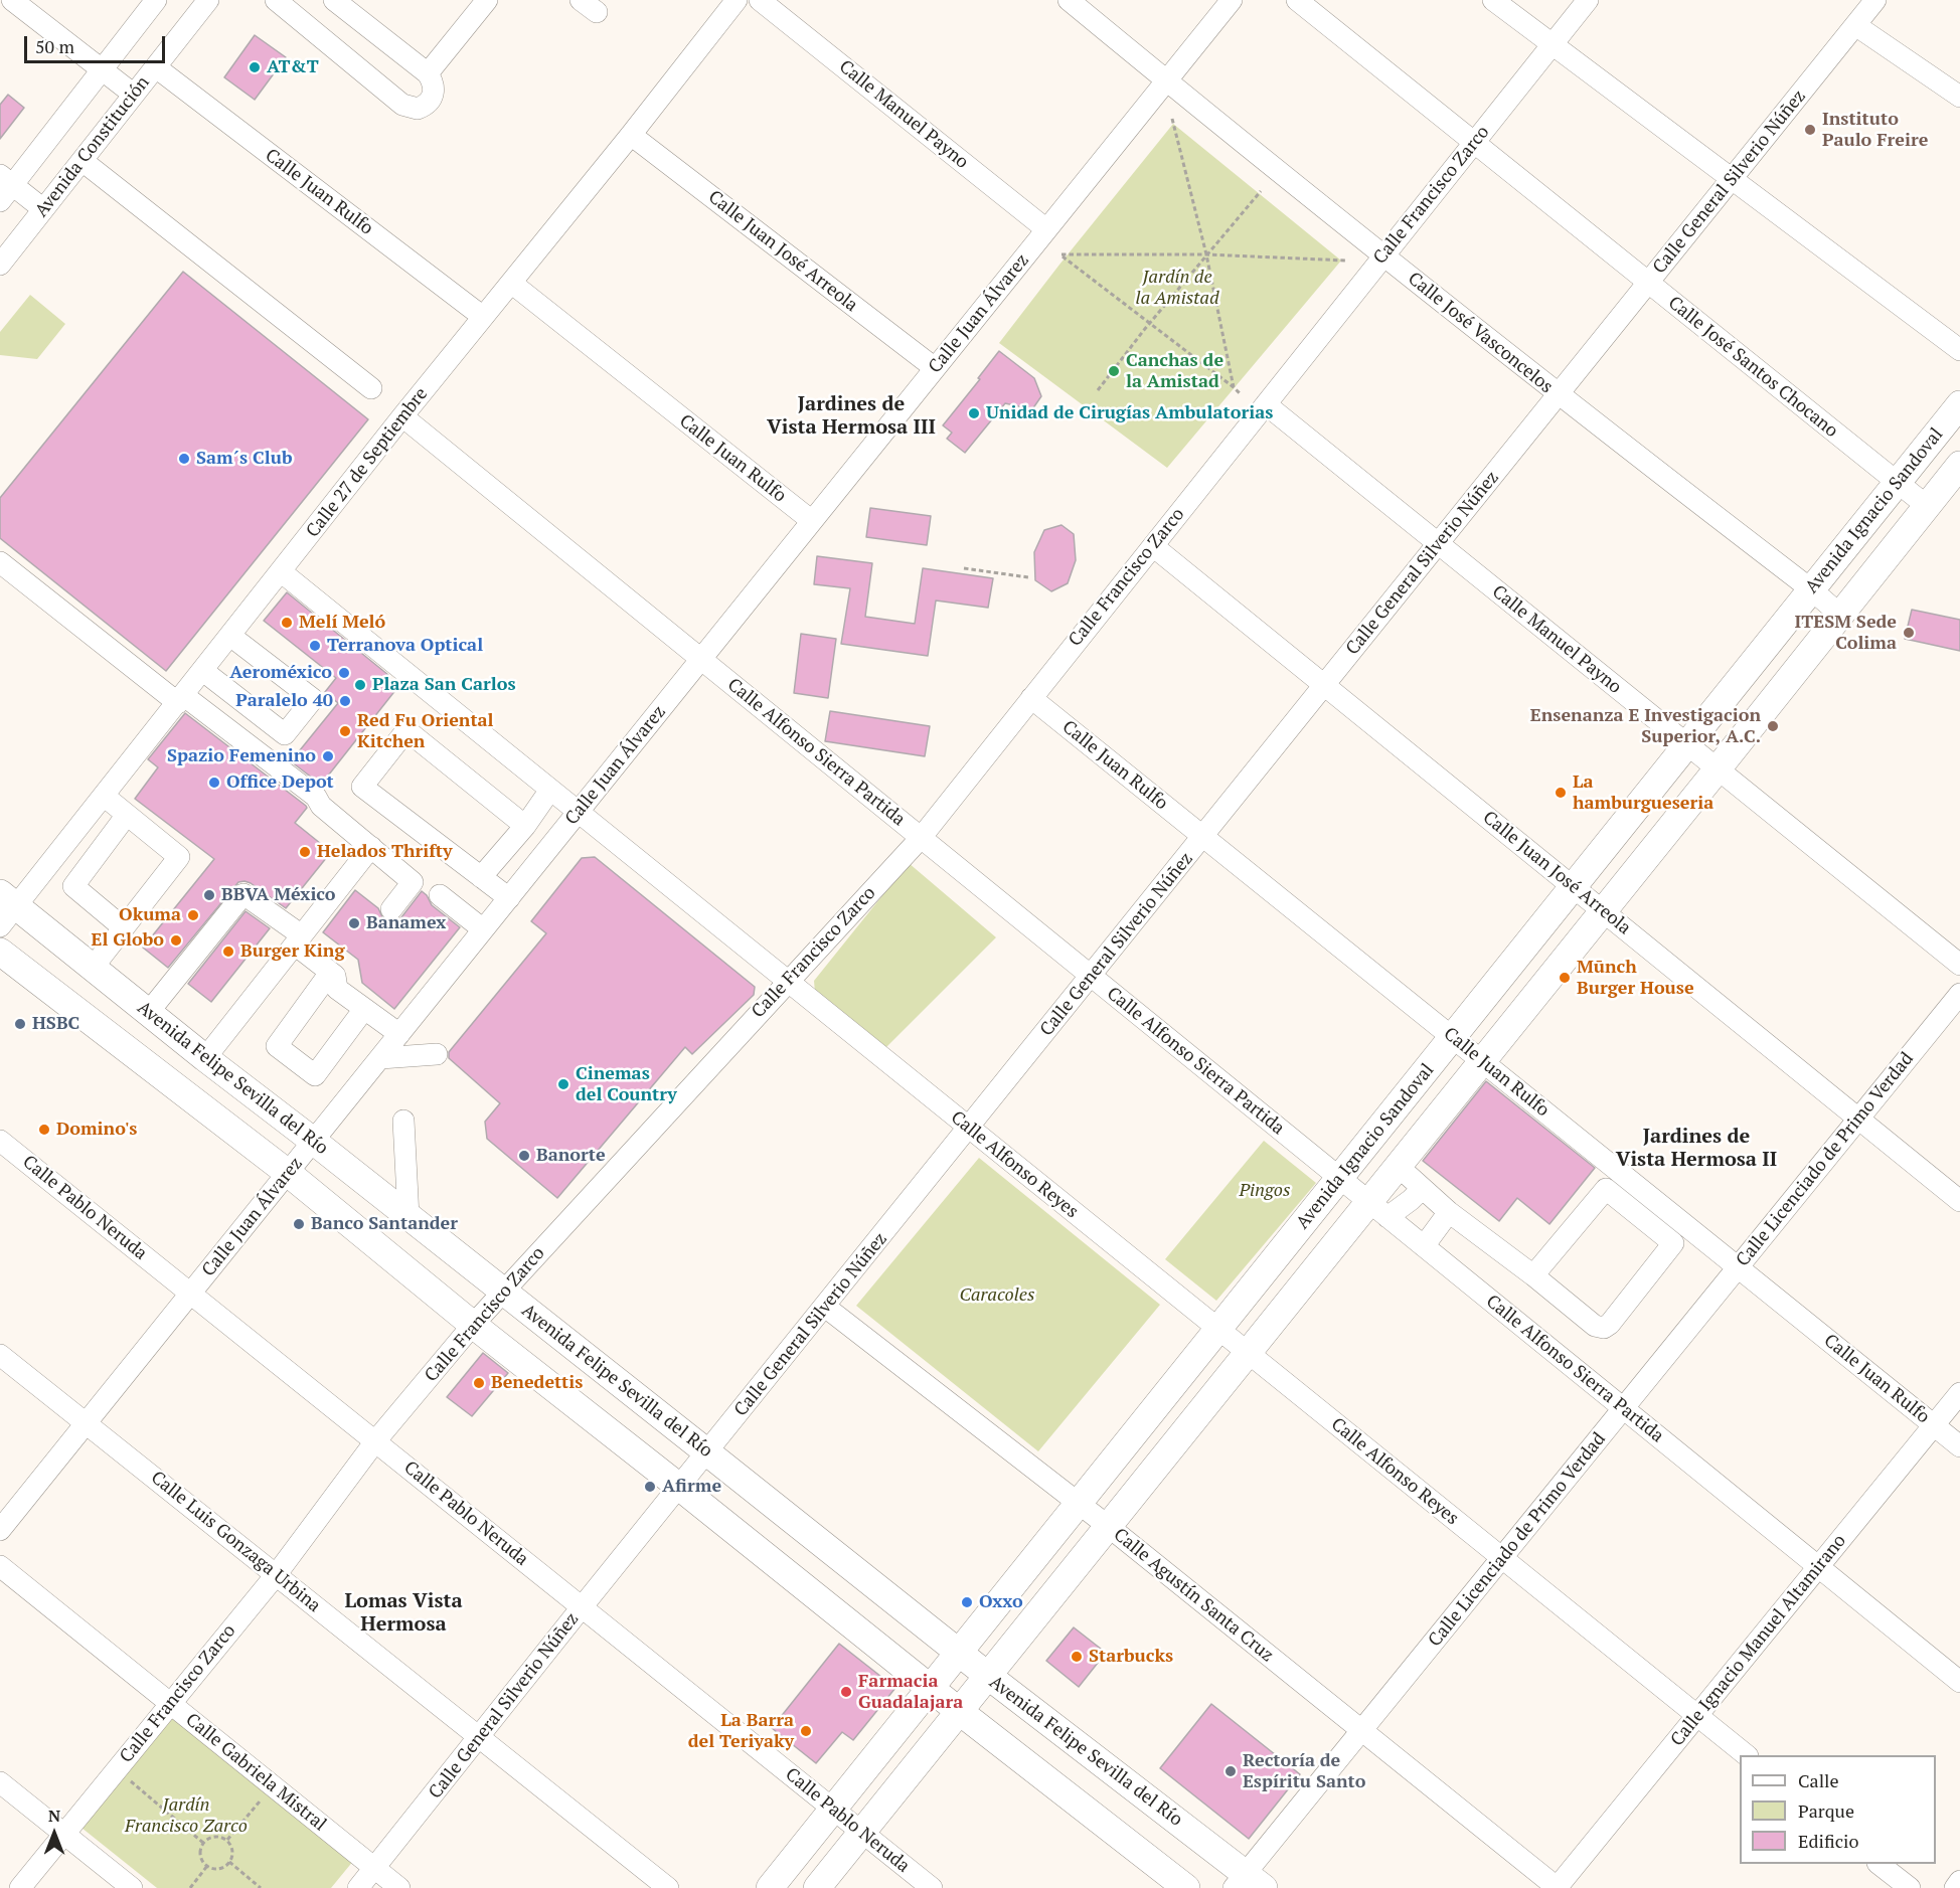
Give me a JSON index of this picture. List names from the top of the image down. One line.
{"streets":{"main road":["Avenida Ignacio Sandoval","Avenida Felipe Sevilla del Río"],"street":["Calle Manuel Payno","Avenida Constitución","Calle General Silverio Núñez","Calle Juan Rulfo","Calle Francisco Zarco","Calle Juan José Arreola","Calle Juan Álvarez","Calle José Vasconcelos","Calle José Santos Chocano","Calle 27 de Septiembre","Calle Alfonso Sierra Partida","Calle Licenciado de Primo Verdad","Calle Alfonso Reyes","Calle Pablo Neruda","Calle Luis Gonzaga Urbina","Calle Agustín Santa Cruz","Calle Ignacio Manuel Altamirano","Calle Gabriela Mistral"]},"crossings":[["Calle Manuel Payno","Calle General Silverio Núñez"],["Calle Manuel Payno","Calle Francisco Zarco"],["Calle Manuel Payno","Calle Juan Álvarez"],["Calle Manuel Payno","Avenida Ignacio Sandoval"],["Avenida Constitución","Calle Juan Rulfo"],["Calle General Silverio Núñez","Calle Juan Rulfo"],["Calle General Silverio Núñez","Calle Juan José Arreola"],["Calle General Silverio Núñez","Calle José Vasconcelos"],["Calle General Silverio Núñez","Calle José Santos Chocano"],["Calle General Silverio Núñez","Calle Alfonso Sierra Partida"],["Calle General Silverio Núñez","Avenida Felipe Sevilla del Río"],["Calle General Silverio Núñez","Calle Alfonso Reyes"],["Calle General Silverio Núñez","Calle Pablo Neruda"],["Calle General Silverio Núñez","Calle Luis Gonzaga Urbina"],["Calle General Silverio Núñez","Calle Agustín Santa Cruz"],["Calle General Silverio Núñez","Calle Gabriela Mistral"],["Calle Juan Rulfo","Calle Francisco Zarco"],["Calle Juan Rulfo","Calle Juan Álvarez"],["Calle Juan Rulfo","Calle 27 de Septiembre"],["Calle Juan Rulfo","Avenida Ignacio Sandoval"],["Calle Juan Rulfo","Calle Licenciado de Primo Verdad"],["Calle Juan Rulfo","Calle Ignacio Manuel Altamirano"],["Calle Francisco Zarco","Calle Juan José Arreola"],["Calle Francisco Zarco","Calle José Vasconcelos"],["Calle Francisco Zarco","Calle José Santos Chocano"],["Calle Francisco Zarco","Calle Alfonso Sierra Partida"],["Calle Francisco Zarco","Avenida Felipe Sevilla del Río"],["Calle Francisco Zarco","Calle Alfonso Reyes"],["Calle Francisco Zarco","Calle Pablo Neruda"],["Calle Francisco Zarco","Calle Luis Gonzaga Urbina"],["Calle Francisco Zarco","Calle Gabriela Mistral"],["Calle Juan José Arreola","Calle Juan Álvarez"],["Calle Juan José Arreola","Calle 27 de Septiembre"],["Calle Juan José Arreola","Avenida Ignacio Sandoval"],["Calle Juan José Arreola","Calle Licenciado de Primo Verdad"],["Calle Juan Álvarez","Calle José Vasconcelos"],["Calle Juan Álvarez","Calle Alfonso Sierra Partida"],["Calle Juan Álvarez","Avenida Felipe Sevilla del Río"],["Calle Juan Álvarez","Calle Alfonso Reyes"],["Calle Juan Álvarez","Calle Pablo Neruda"],["Calle Juan Álvarez","Calle Luis Gonzaga Urbina"],["Calle José Vasconcelos","Avenida Ignacio Sandoval"],["Calle José Santos Chocano","Avenida Ignacio Sandoval"],["Calle 27 de Septiembre","Calle Alfonso Sierra Partida"],["Calle 27 de Septiembre","Avenida Felipe Sevilla del Río"],["Calle 27 de Septiembre","Calle Alfonso Reyes"],["Avenida Ignacio Sandoval","Calle Alfonso Sierra Partida"],["Avenida Ignacio Sandoval","Avenida Felipe Sevilla del Río"],["Avenida Ignacio Sandoval","Calle Alfonso Reyes"],["Avenida Ignacio Sandoval","Calle Pablo Neruda"],["Avenida Ignacio Sandoval","Calle Agustín Santa Cruz"],["Calle Alfonso Sierra Partida","Calle Licenciado de Primo Verdad"],["Calle Alfonso Sierra Partida","Calle Ignacio Manuel Altamirano"],["Avenida Felipe Sevilla del Río","Calle Licenciado de Primo Verdad"],["Calle Licenciado de Primo Verdad","Calle Alfonso Reyes"],["Calle Licenciado de Primo Verdad","Calle Agustín Santa Cruz"],["Calle Alfonso Reyes","Calle Ignacio Manuel Altamirano"],["Calle Agustín Santa Cruz","Calle Ignacio Manuel Altamirano"]],"districts":["Jardines de Vista Hermosa III","Jardines de Vista Hermosa II","Lomas Vista Hermosa"],"parks":["Jardín de la Amistad","Pingos","Caracoles","Jardín Francisco Zarco"],"places":["AT&T","Instituto Paulo Freire","Canchas de la Amistad","Unidad de Cirugías Ambulatorias","Sam´s Club","Melí Meló","ITESM Sede Colima","Terranova Optical","Aeroméxico","Plaza San Carlos","Paralelo 40","Ensenanza E Investigacion Superior, A.C.","Red Fu Oriental Kitchen","Spazio Femenino","Office Depot","La hamburgueseria","Helados Thrifty","BBVA México","Okuma","Banamex","El Globo","Burger King","Mūnch Burger House","HSBC","Cinemas del Country","Domino's","Banorte","Banco Santander","Benedettis","Afirme","Oxxo","Starbucks","Farmacia Guadalajara","La Barra del Teriyaky","Rectoría de Espíritu Santo"],"legend":["Calle","Parque","Edificio"],"scale_bar":"50 m","north":"top"}
